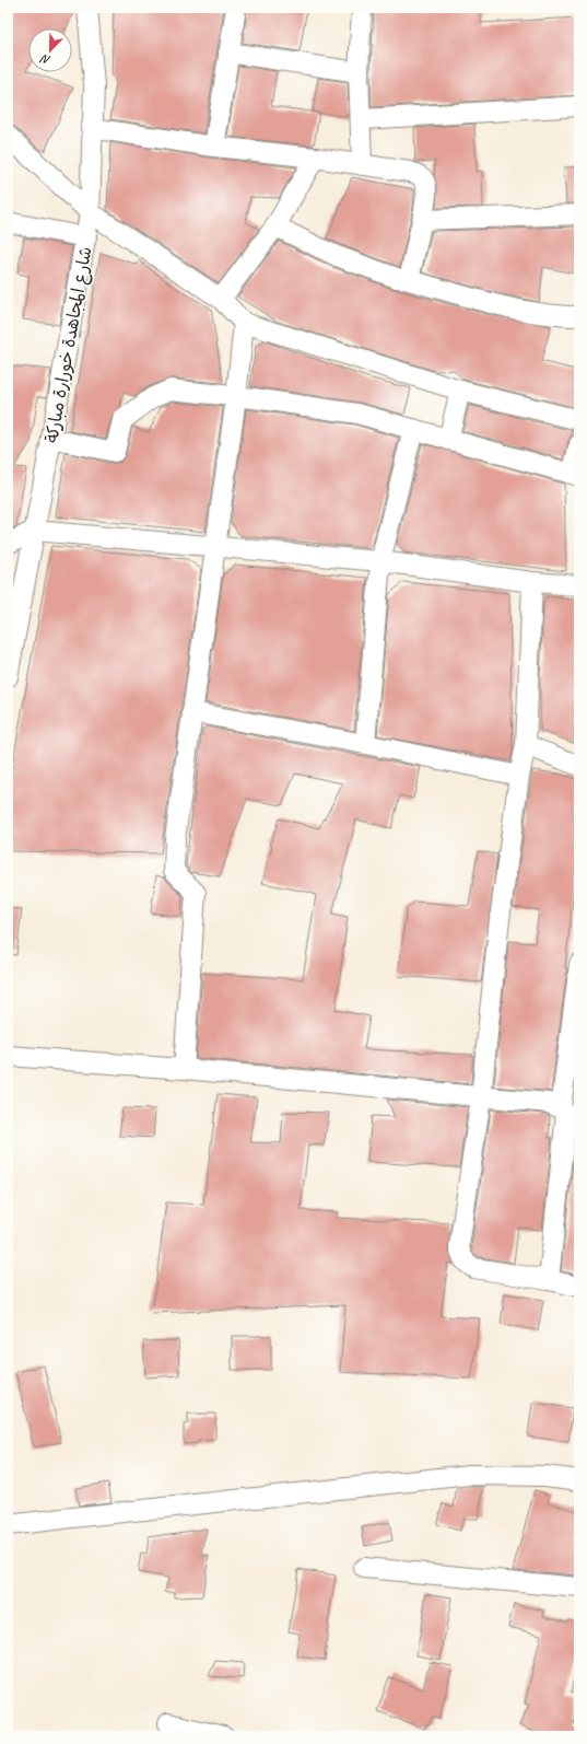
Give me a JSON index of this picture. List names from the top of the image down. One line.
{"streets":{"street":["شارع المجاهدة خورارة مباركة"]},"north":"bottom left"}
